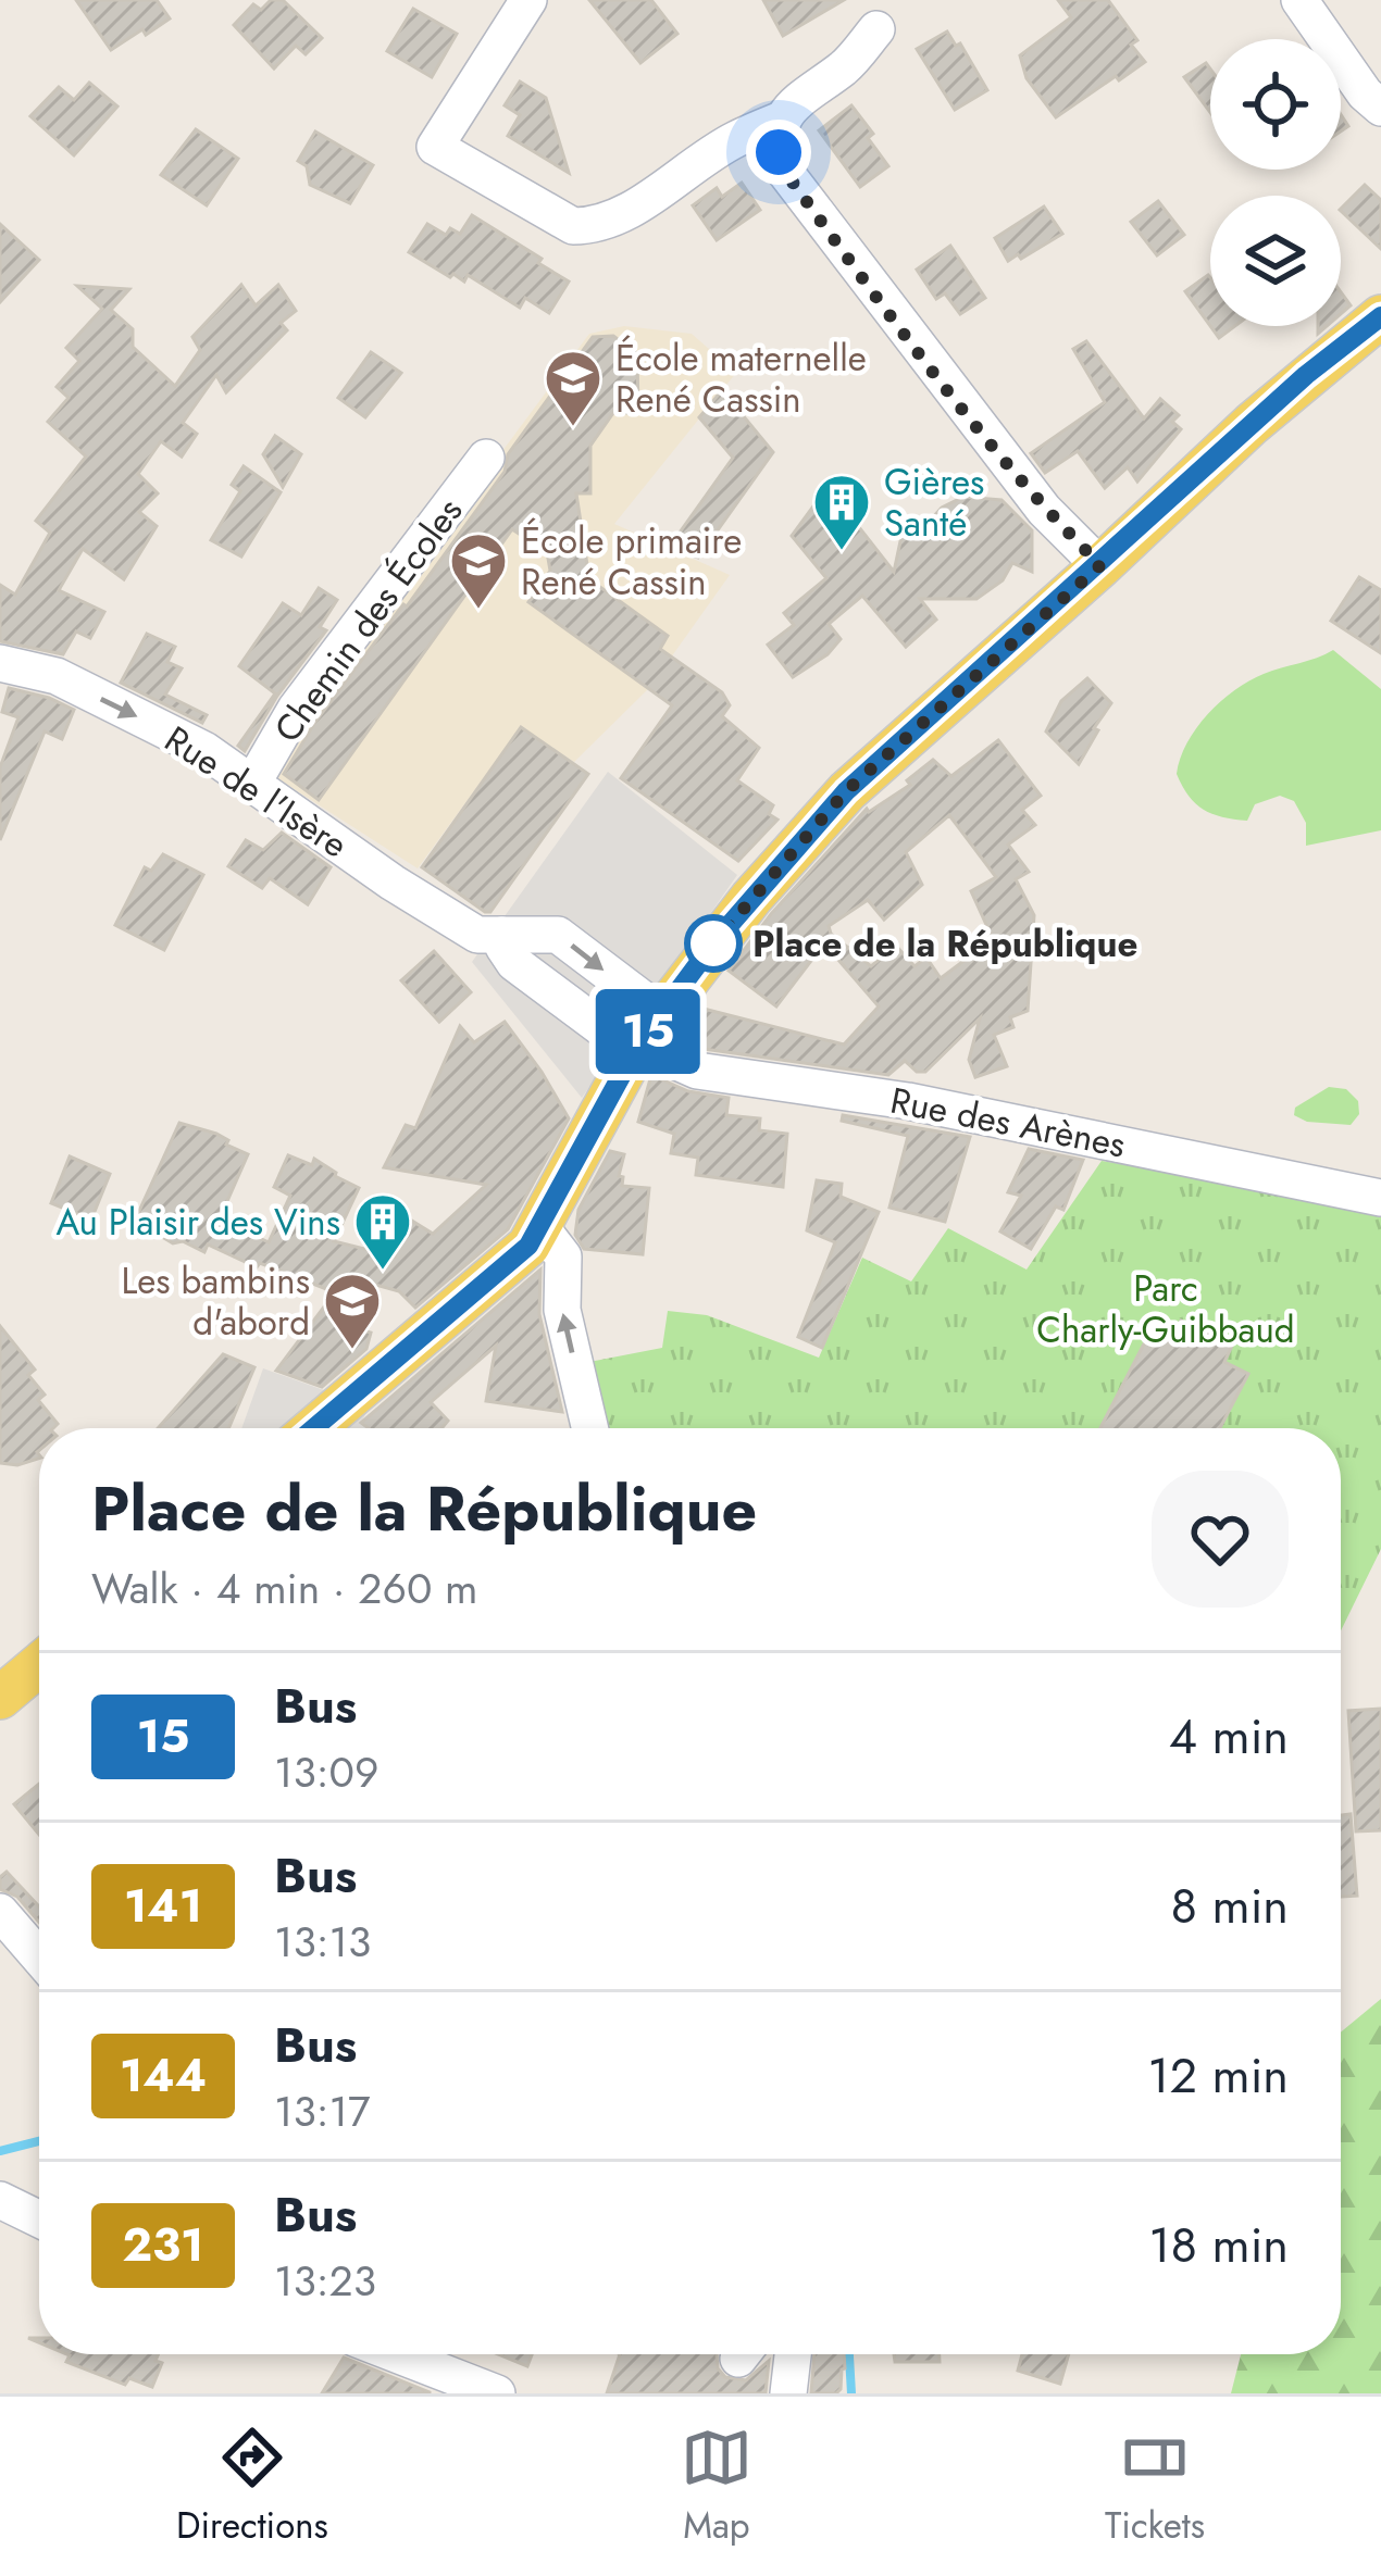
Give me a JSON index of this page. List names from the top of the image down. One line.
{"streets":{"street":["Chemin des Écoles","Rue de l'Isère","Rue des Arènes"]},"crossings":[["Chemin des Écoles","Rue de l'Isère"],["Rue de l'Isère","Rue des Arènes"]],"one_way":["Rue de l'Isère"],"parks":["Parc Charly-Guibbaud"],"places":{"school or university":["École maternelle René Cassin","École primaire René Cassin","Les bambins d'abord"],"building":["Gières Santé","Au Plaisir des Vins"],"other":["Place de la République"]},"lines":["bus line 15"],"page":{"on_map":"15","heading":["Place de la République","Walk · 4 min · 260 m"],"list":[{"mark":"15","name":"Bus","note":"13:09","value":"4 min"},{"mark":"141","name":"Bus","note":"13:13","value":"8 min"},{"mark":"144","name":"Bus","note":"13:17","value":"12 min"},{"mark":"231","name":"Bus","note":"13:23","value":"18 min"}],"tabs":["Directions","Map","Tickets"]}}
